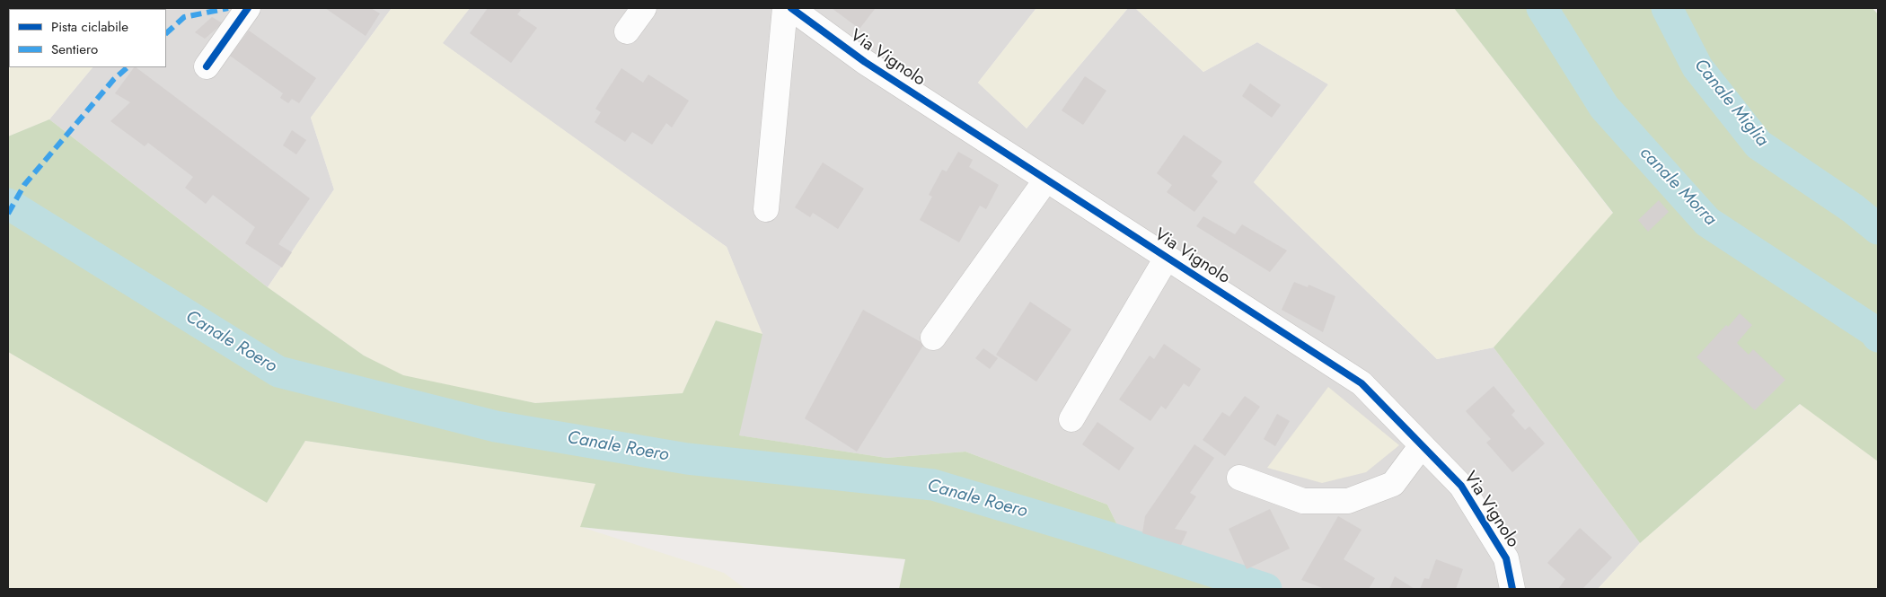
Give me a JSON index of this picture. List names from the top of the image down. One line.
{"streets":{"street":["Via Vignolo"]},"water":["Canale Miglia","canale Morra","Canale Roero"],"legend":["Pista ciclabile","Sentiero"]}
